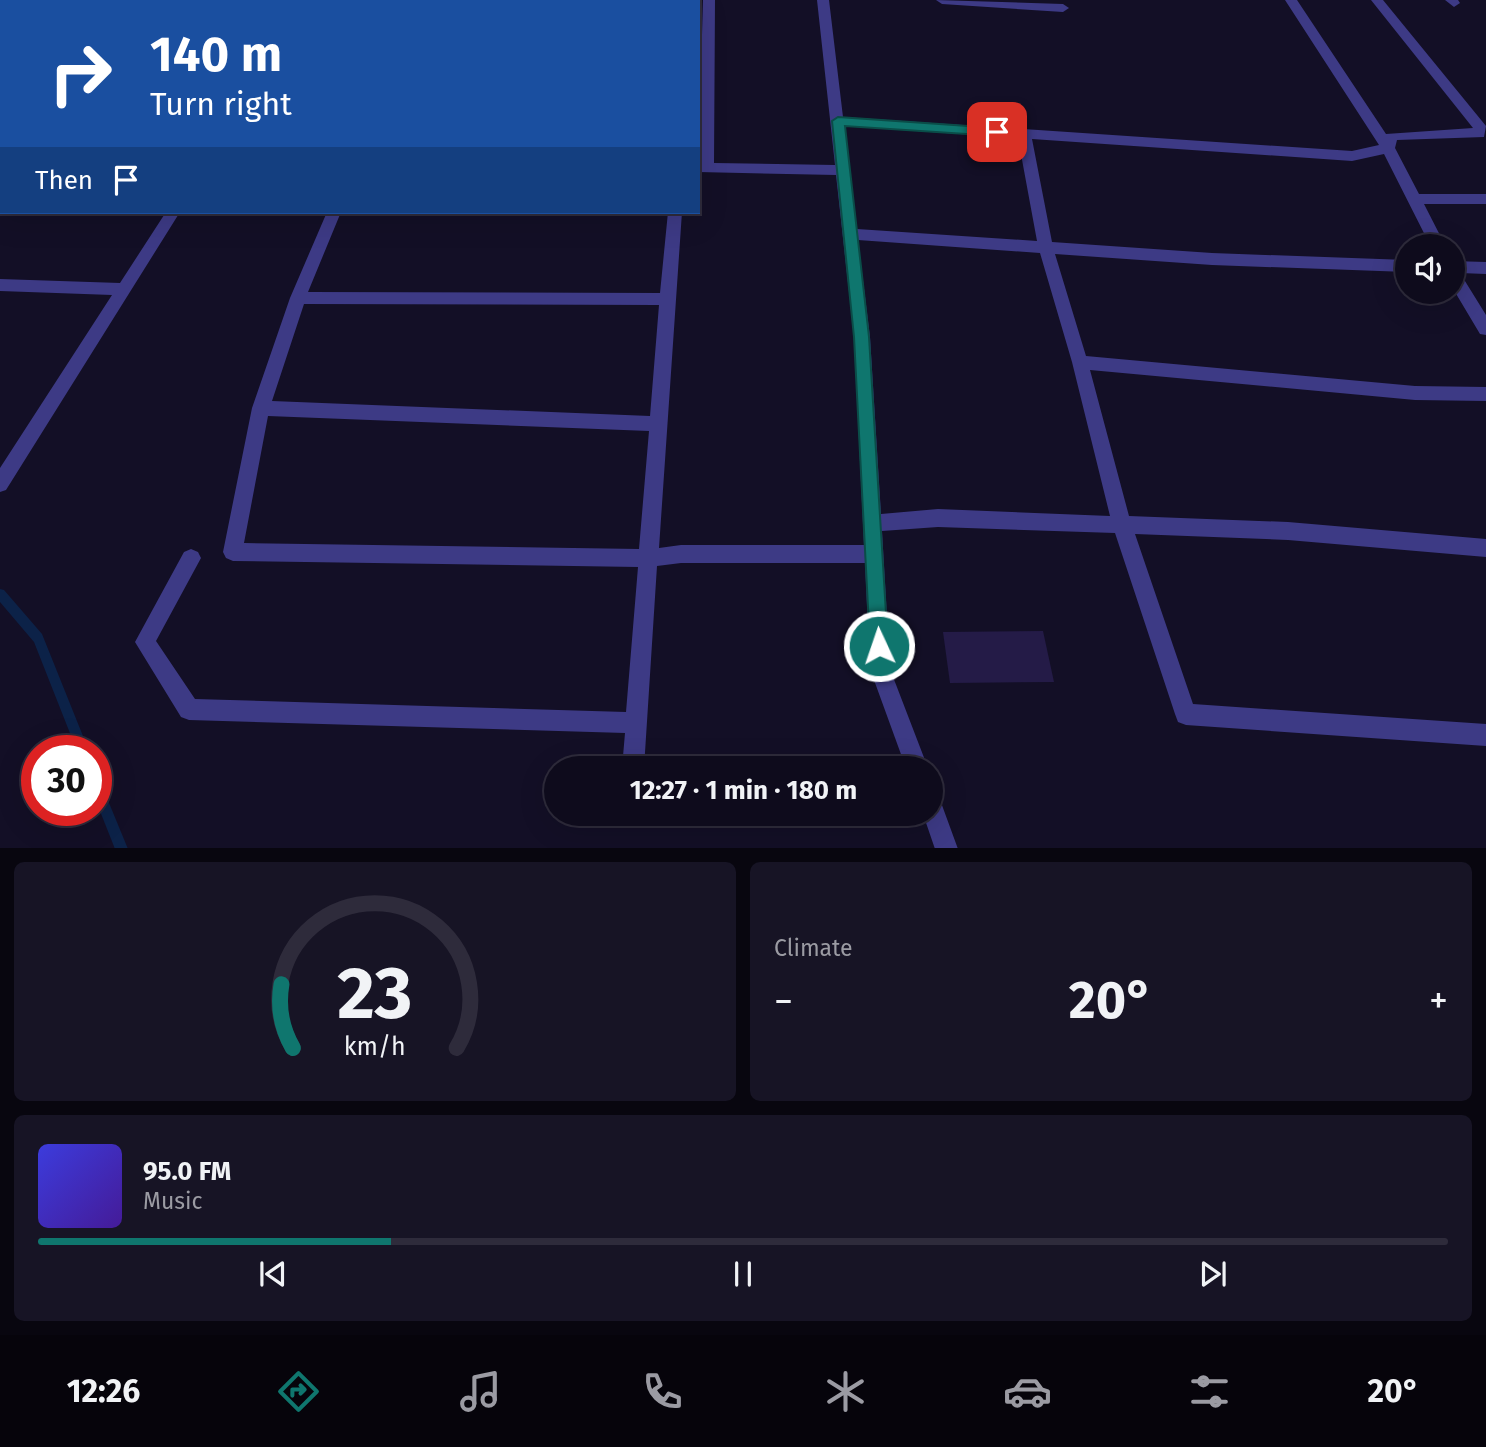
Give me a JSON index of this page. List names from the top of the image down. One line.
{"page":{"turn":["140 m","Turn right"],"then":"Then","limit":"30","trip":"12:27 · 1 min · 180 m","tile":"Climate","heat":["−","20°","+"],"song":["95.0 FM","Music"],"tabs":["12:26","20°"],"gauge":["23","km/h"]}}
